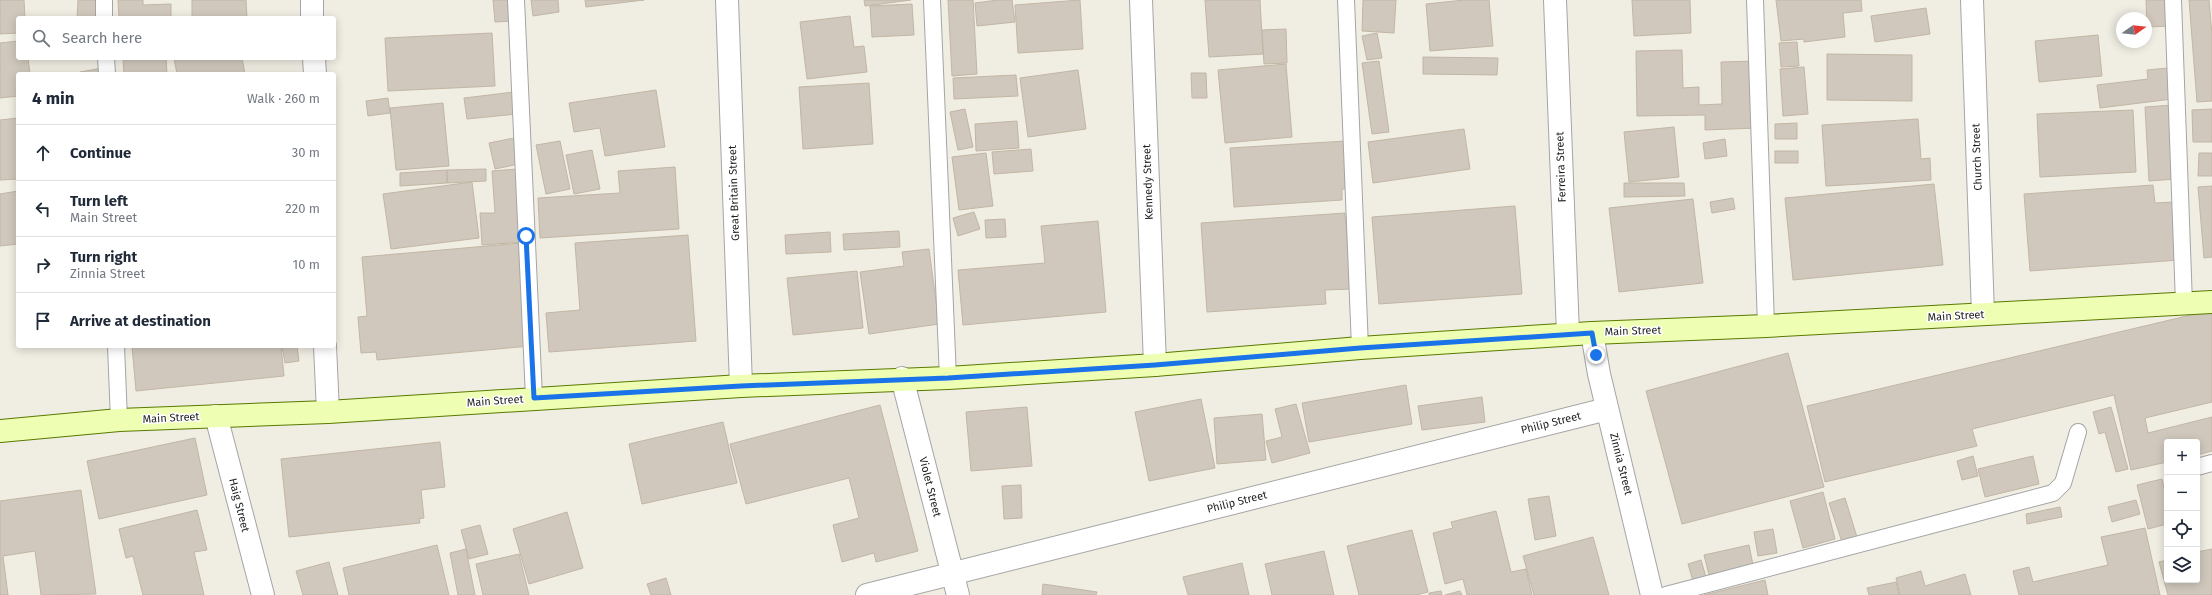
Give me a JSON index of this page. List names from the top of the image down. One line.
{"streets":{"main road":["Main Street"],"street":["Church Street","Ferreira Street","Kennedy Street","Great Britain Street","Philip Street","Zinnia Street","Violet Street","Haig Street"]},"crossings":[["Church Street","Main Street"],["Ferreira Street","Main Street"],["Kennedy Street","Main Street"],["Great Britain Street","Main Street"],["Main Street","Zinnia Street"],["Main Street","Violet Street"],["Main Street","Haig Street"],["Philip Street","Zinnia Street"],["Philip Street","Violet Street"]],"north":"right","page":{"search":"Search here","heading":["4 min","Walk · 260 m"],"list":[["Continue","30 m"],["Turn left","Main Street","220 m"],["Turn right","Zinnia Street","10 m"],"Arrive at destination"],"map_buttons":["+","−"]}}
